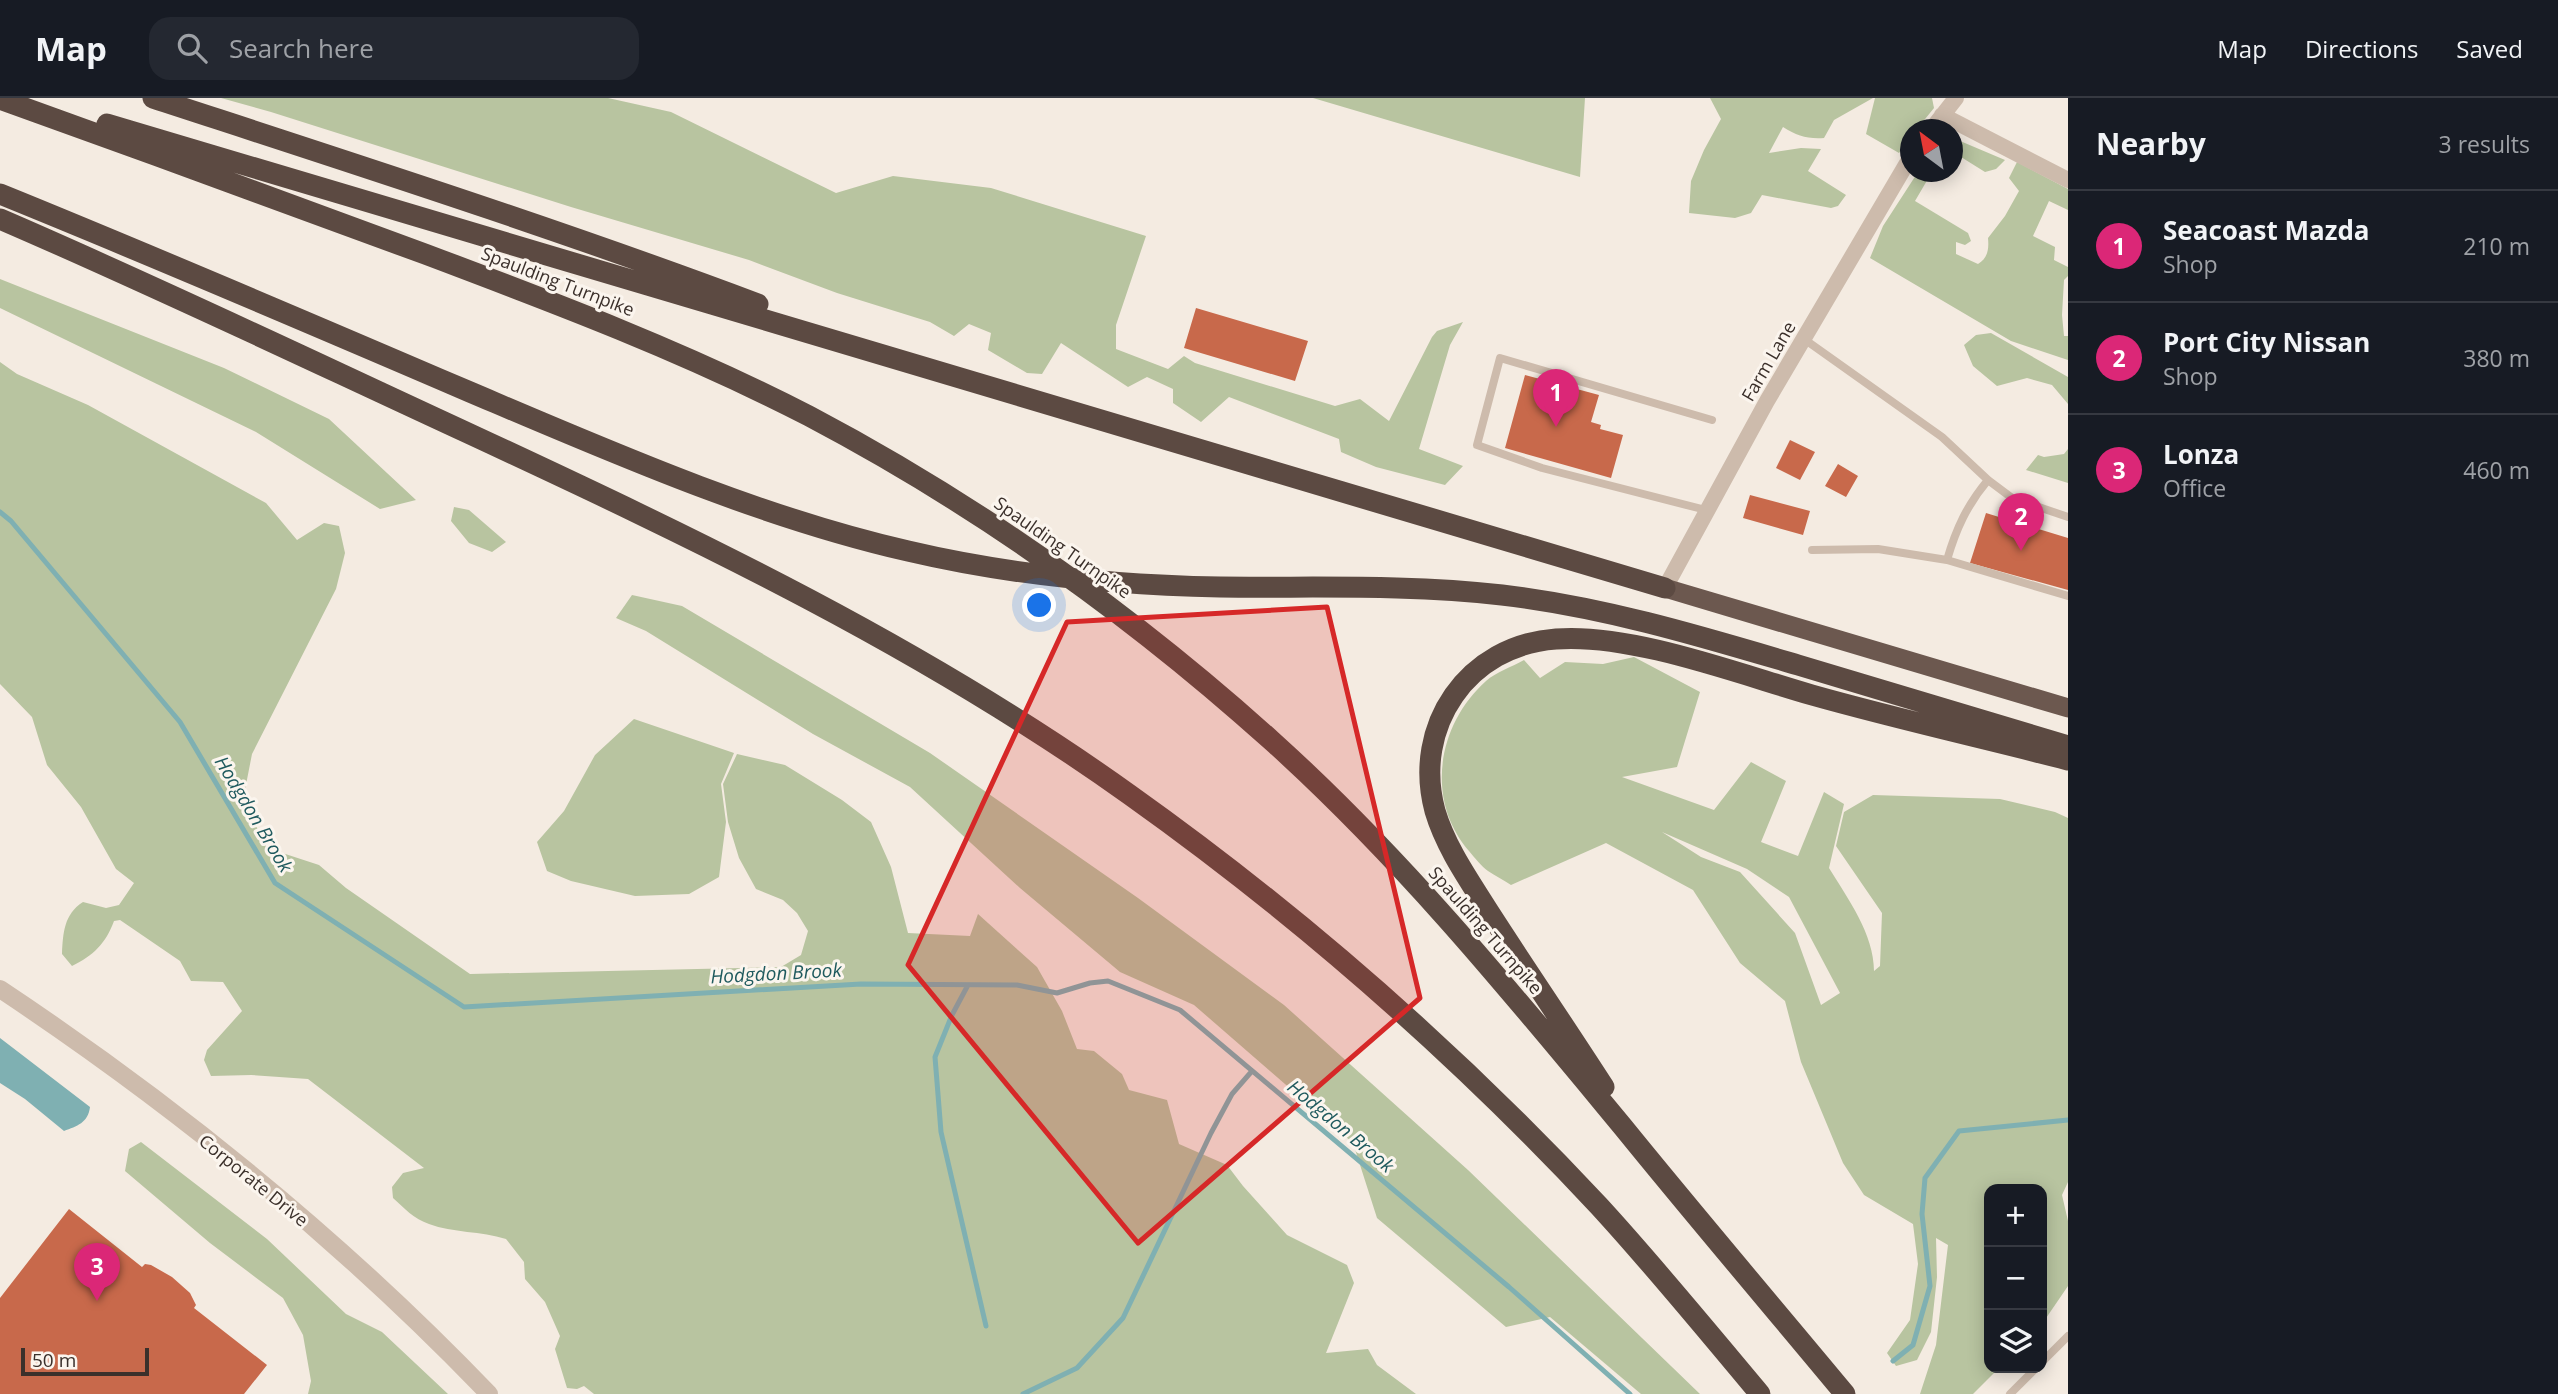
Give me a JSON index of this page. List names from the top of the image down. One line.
{"streets":{"highway":["Spaulding Turnpike"],"street":["Farm Lane","Corporate Drive"]},"water":["Hodgdon Brook"],"scale_bar":"50 m","north":"top left","page":{"header":"Map","search":"Search here","nav":["Map","Directions","Saved"],"heading":["Nearby","3 results"],"list":[{"mark":"1","name":"Seacoast Mazda","note":"Shop","value":"210 m"},{"mark":"2","name":"Port City Nissan","note":"Shop","value":"380 m"},{"mark":"3","name":"Lonza","note":"Office","value":"460 m"}],"pins":["1","2","3"],"map_buttons":["+","−"],"scale":"50 m"}}
